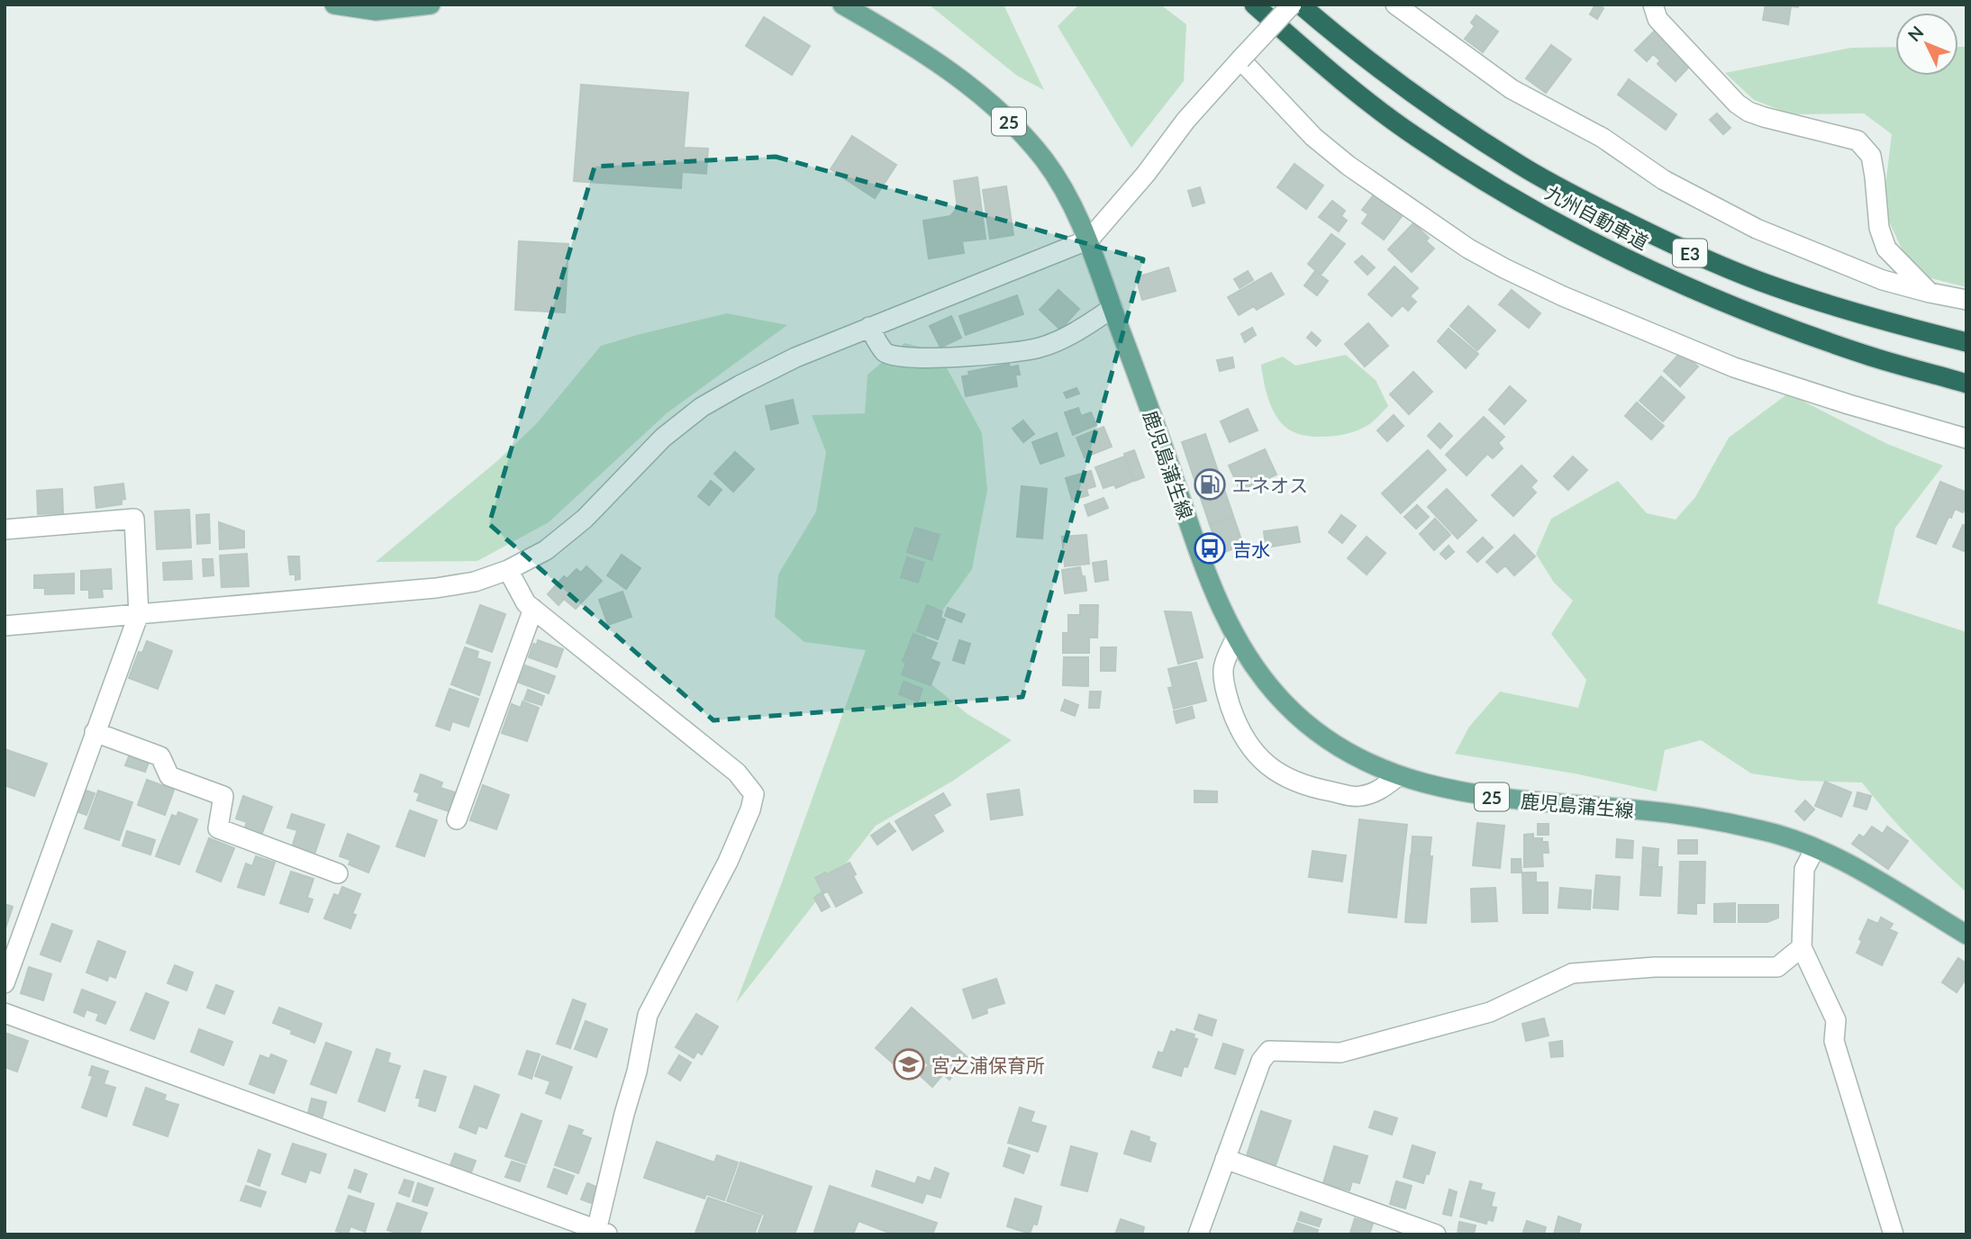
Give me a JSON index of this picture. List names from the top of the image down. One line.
{"streets":{"highway":["九州自動車道","E3"],"main road":["25","鹿児島蒲生線"]},"places":{"fuel station":["エネオス"],"bus stop":["吉水"],"school or university":["宮之浦保育所"]},"north":"top left"}
